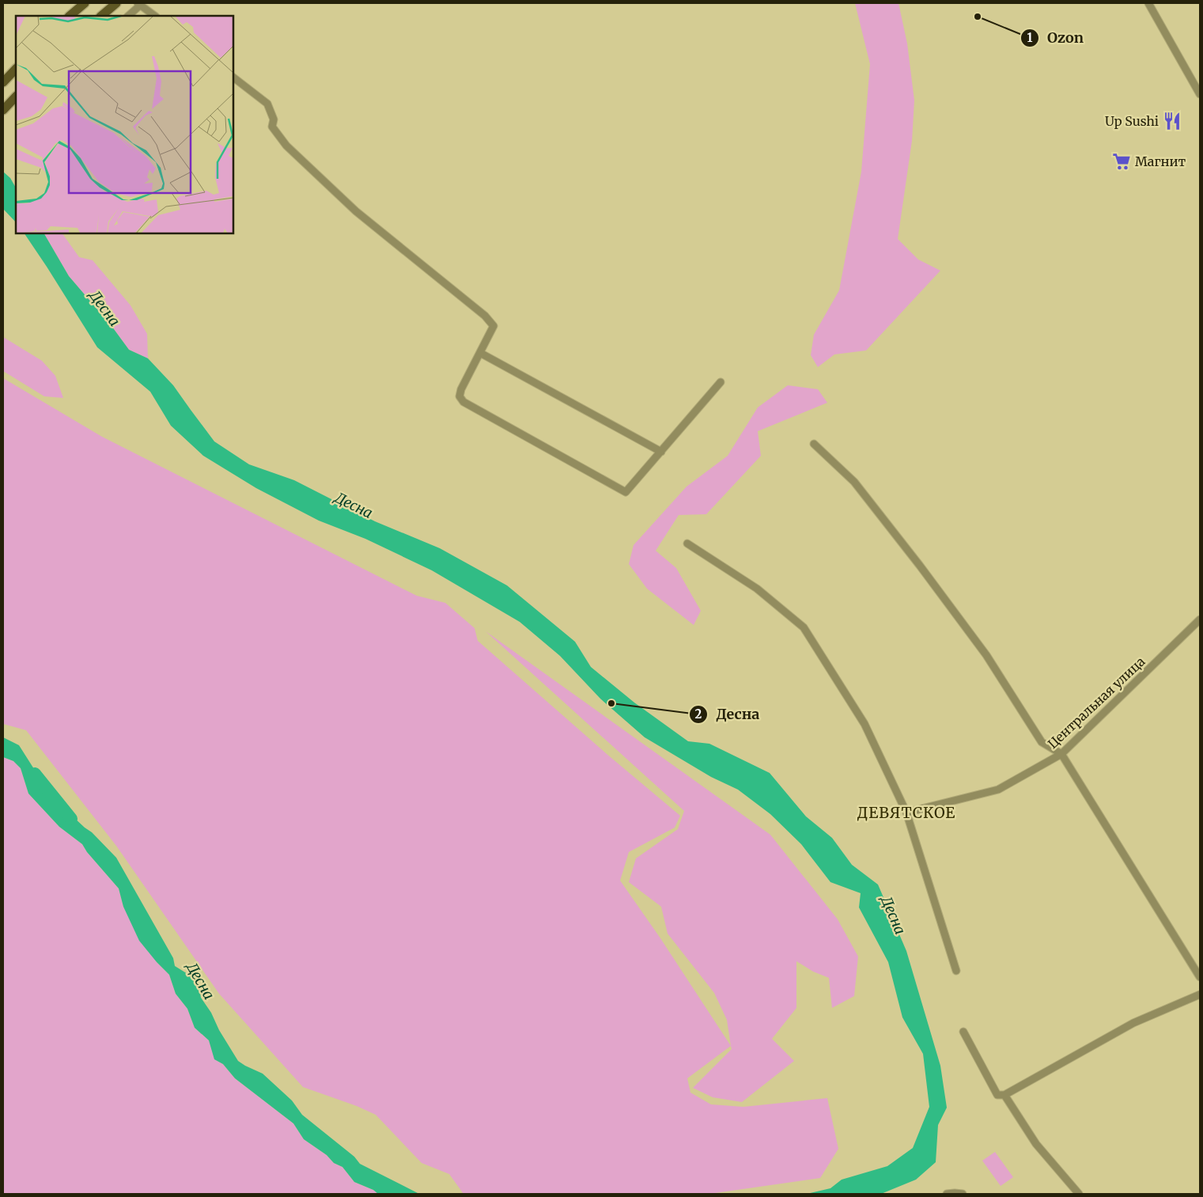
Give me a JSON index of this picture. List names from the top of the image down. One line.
{"streets":{"street":["Центральная улица"]},"districts":["ДЕВЯТСКОЕ"],"water":["Десна"],"places":{"other":["Ozon","Десна"],"restaurant":["Up Sushi"],"supermarket":["Магнит"]}}
